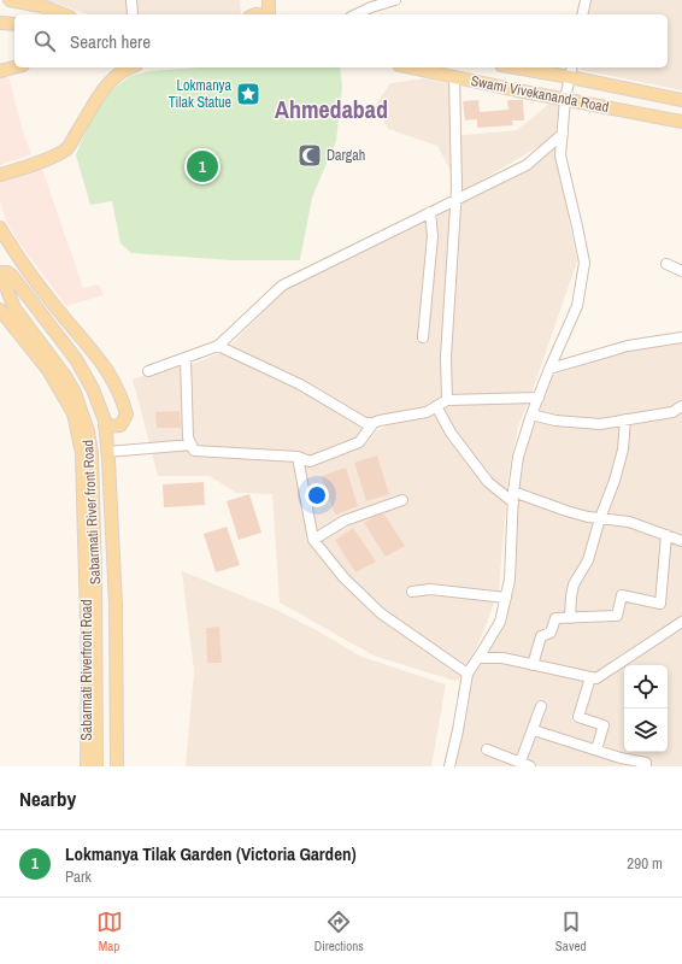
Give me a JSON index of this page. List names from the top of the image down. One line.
{"streets":{"main road":["Swami Vivekananda Road","Sabarmati River front Road","Sabarmati Riverfront Road"]},"districts":["Ahmedabad"],"places":{"place":["Lokmanya Tilak Statue"],"mosque":["Dargah"]},"page":{"search":"Search here","pins":"1","heading":"Nearby","list":[{"mark":"1","name":"Lokmanya Tilak Garden (Victoria Garden)","note":"Park","value":"290 m"}],"nav":["Map","Directions","Saved"]}}
